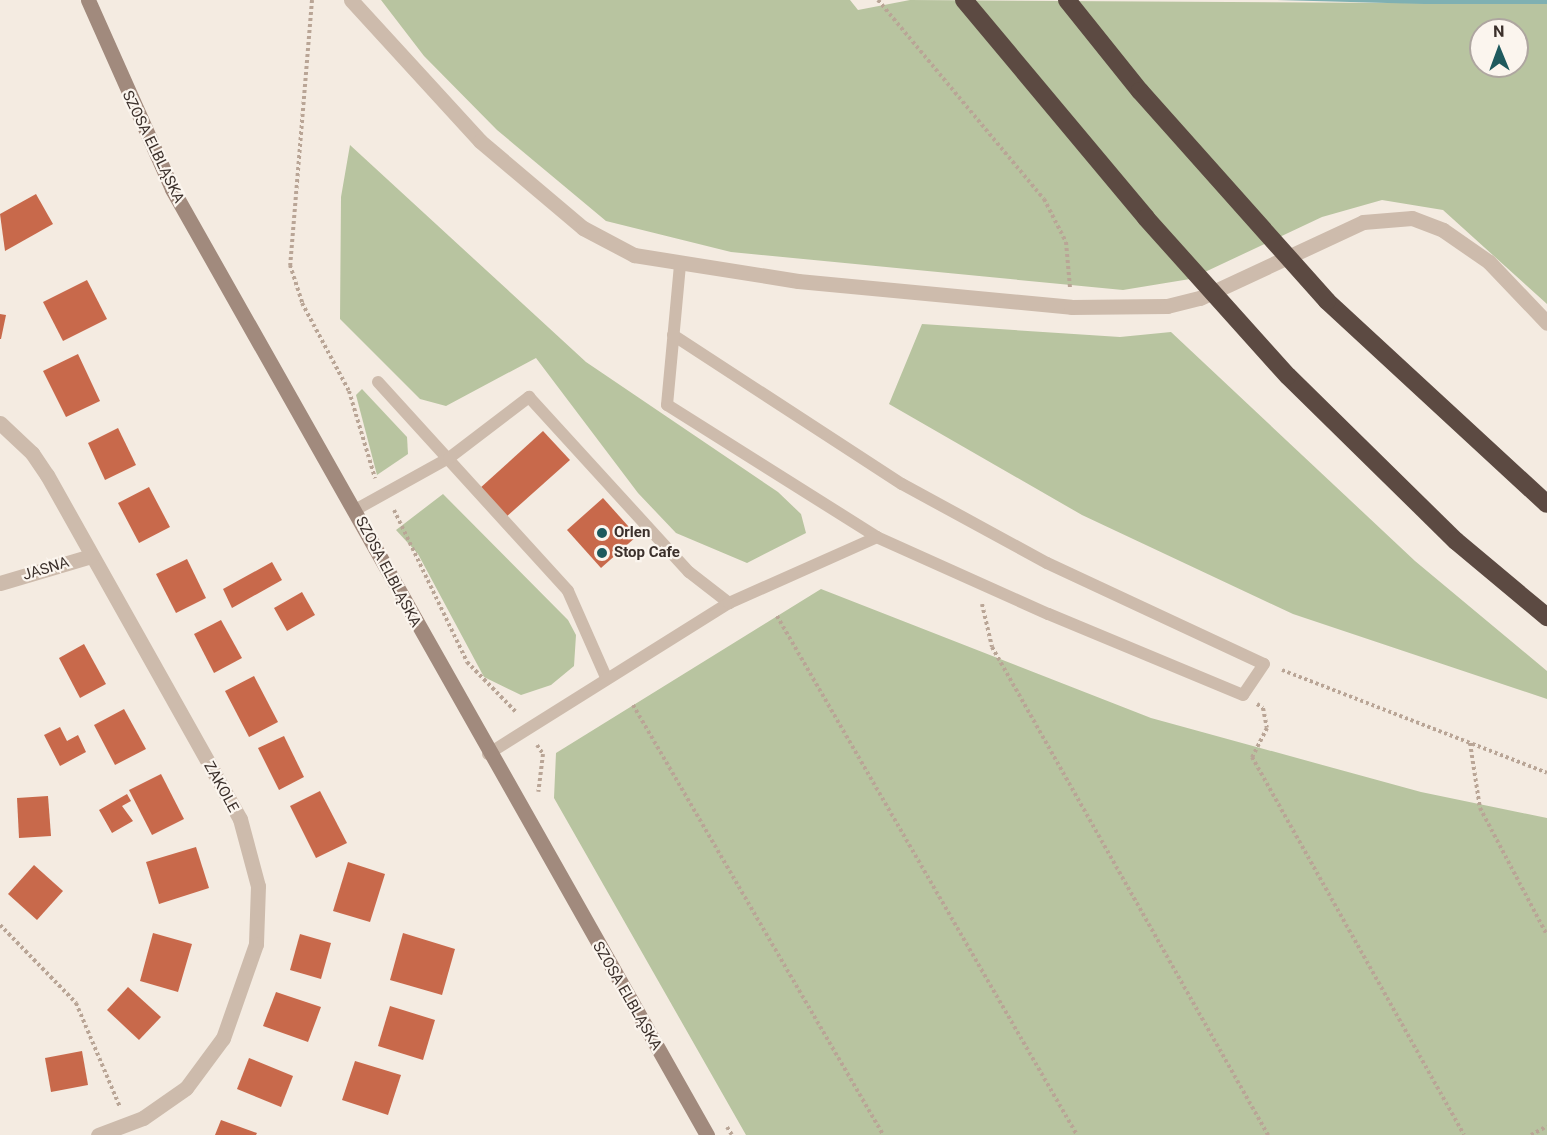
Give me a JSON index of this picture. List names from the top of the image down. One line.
{"streets":{"main road":["SZOSA ELBLĄSKA"],"street":["JASNA","ZAKOLE"]},"crossings":[["JASNA","ZAKOLE"]],"places":["Orlen","Stop Cafe"],"north":"top"}
